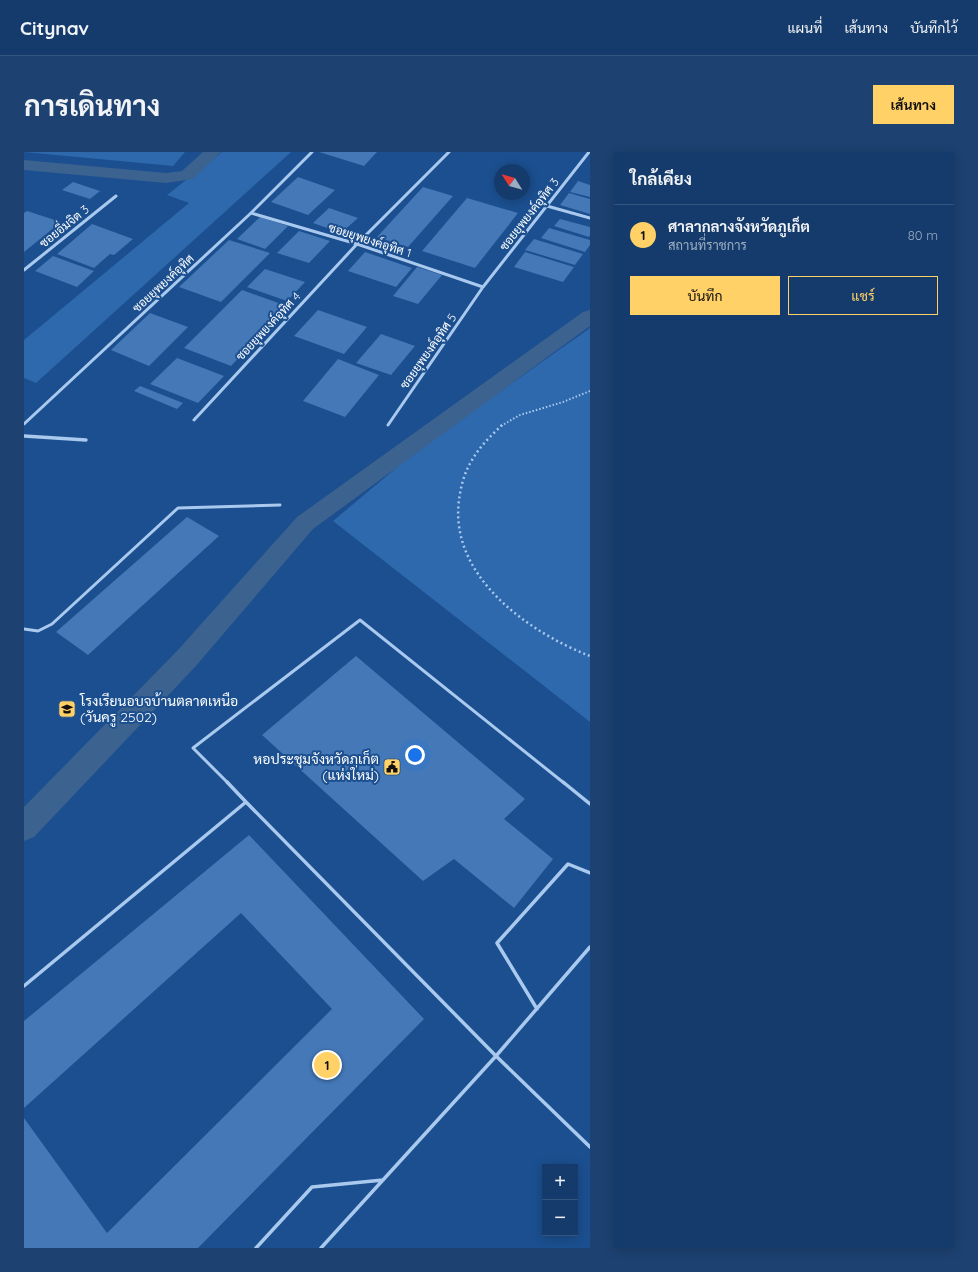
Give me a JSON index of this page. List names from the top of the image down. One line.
{"streets":{"street":["ซอยยุพยงค์อุทิศ 3","ซอยอิ่มจิต 3","ซอยยุพยงค์อุทิศ 1","ซอยยุพยงค์อุทิศ","ซอยยุพยงค์อุทิศ 4","ซอยยุพยงค์อุทิศ 5"]},"crossings":[["ซอยยุพยงค์อุทิศ 3","ซอยยุพยงค์อุทิศ 1"],["ซอยยุพยงค์อุทิศ 3","ซอยยุพยงค์อุทิศ 5"],["ซอยยุพยงค์อุทิศ 1","ซอยยุพยงค์อุทิศ"],["ซอยยุพยงค์อุทิศ 1","ซอยยุพยงค์อุทิศ 4"],["ซอยยุพยงค์อุทิศ 1","ซอยยุพยงค์อุทิศ 5"]],"places":{"school or university":["โรงเรียนอบจบ้านตลาดเหนือ (วันครู 2502)"],"public building":["หอประชุมจังหวัดภูเก็ต (แห่งใหม่)"]},"north":"top left","page":{"header":"Citynav","nav":["แผนที่","เส้นทาง","บันทึกไว้"],"buttons":["เส้นทาง",["บันทึก","แชร์"]],"title":"การเดินทาง","heading":"ใกล้เคียง","list":[{"mark":"1","name":"ศาลากลางจังหวัดภูเก็ต","note":"สถานที่ราชการ","value":"80 m"}],"pins":"1","map_buttons":["+","−"]}}
